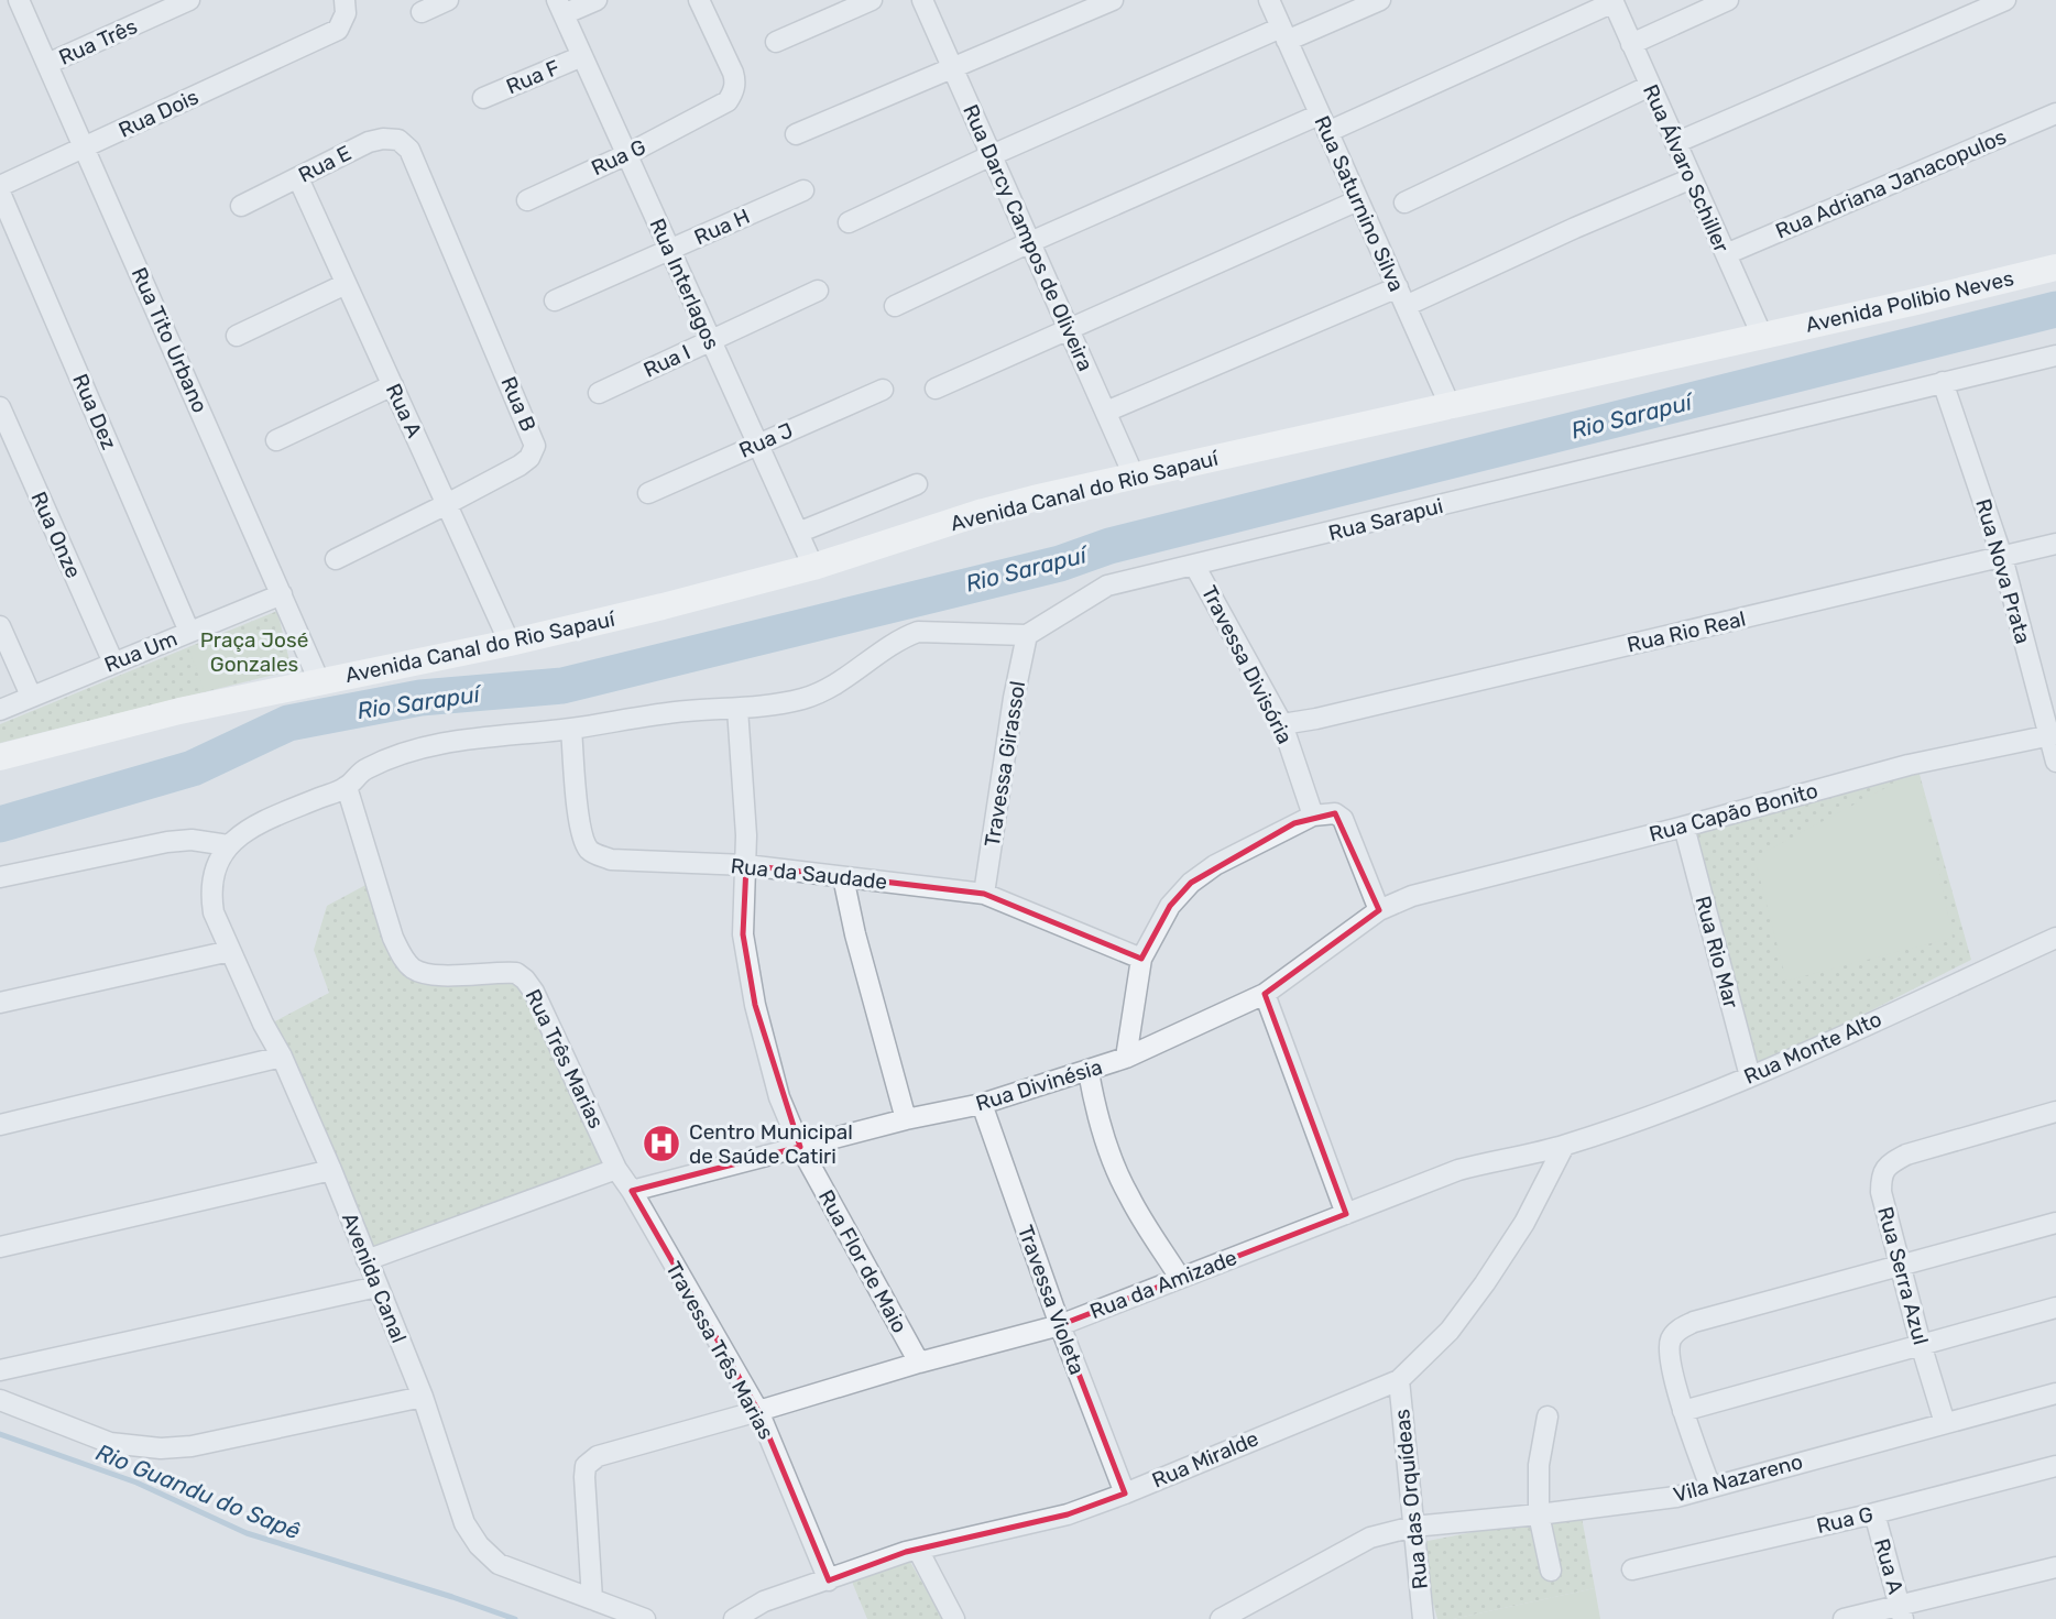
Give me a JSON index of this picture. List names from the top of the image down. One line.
{"streets":{"street":["Rua Três","Rua F","Rua Dois","Rua G","Rua E","Rua Álvaro Schiller","Rua Adriana Janacopulos","Rua Saturnino Silva","Rua H","Rua Darcy Campos de Oliveira","Rua Interlagos","Avenida Polibio Neves","Rua Tito Urbano","Rua I","Rua B","Rua A","Rua Dez","Rua J","Avenida Canal do Rio Sapauí","Rua Sarapui","Rua Onze","Rua Nova Prata","Rua Rio Real","Rua Um","Travessa Divisória","Travessa Girassol","Rua Capão Bonito","Rua da Saudade","Rua Rio Mar","Rua Monte Alto","Rua Três Marias","Rua Divinésia","Rua Flor de Maio","Rua Serra Azul","Avenida Canal","Rua da Amizade","Travessa Violeta","Travessa Três Marias","Rua Miralde","Vila Nazareno","Rua das Orquídeas"]},"crossings":[["Rua Três","Rua Tito Urbano"],["Rua F","Rua Interlagos"],["Rua Dois","Rua Tito Urbano"],["Rua G","Rua Interlagos"],["Rua G","Rua A"],["Rua E","Rua B"],["Rua E","Rua A"],["Rua Álvaro Schiller","Rua Adriana Janacopulos"],["Rua Álvaro Schiller","Avenida Polibio Neves"],["Rua Álvaro Schiller","Avenida Canal do Rio Sapauí"],["Rua Saturnino Silva","Avenida Canal do Rio Sapauí"],["Rua H","Rua Interlagos"],["Rua Darcy Campos de Oliveira","Avenida Canal do Rio Sapauí"],["Rua Interlagos","Rua I"],["Rua Interlagos","Rua J"],["Rua Interlagos","Avenida Canal do Rio Sapauí"],["Avenida Polibio Neves","Avenida Canal do Rio Sapauí"],["Rua Tito Urbano","Avenida Canal do Rio Sapauí"],["Rua Tito Urbano","Rua Um"],["Rua B","Rua A"],["Rua A","Avenida Canal do Rio Sapauí"],["Rua Dez","Rua Um"],["Rua Sarapui","Rua Nova Prata"],["Rua Sarapui","Travessa Divisória"],["Rua Sarapui","Travessa Girassol"],["Rua Onze","Rua Um"],["Rua Nova Prata","Rua Rio Real"],["Rua Nova Prata","Rua Capão Bonito"],["Rua Rio Real","Travessa Divisória"],["Travessa Girassol","Rua da Saudade"],["Rua Capão Bonito","Rua Rio Mar"],["Rua Capão Bonito","Rua Divinésia"],["Rua da Saudade","Rua Flor de Maio"],["Rua Rio Mar","Rua Monte Alto"],["Rua Monte Alto","Rua da Amizade"],["Rua Monte Alto","Rua Miralde"],["Rua Três Marias","Travessa Três Marias"],["Rua Divinésia","Rua Flor de Maio"],["Rua Divinésia","Travessa Violeta"],["Rua Divinésia","Travessa Três Marias"],["Rua Flor de Maio","Rua da Amizade"],["Rua Serra Azul","Vila Nazareno"],["Avenida Canal","Rua da Amizade"],["Rua da Amizade","Travessa Violeta"],["Rua da Amizade","Travessa Três Marias"],["Rua da Amizade","Rua Miralde"],["Travessa Violeta","Rua Miralde"],["Travessa Três Marias","Rua Miralde"],["Rua Miralde","Rua das Orquídeas"],["Vila Nazareno","Rua das Orquídeas"]],"water":["Rio Sarapuí","Rio Guandu do Sapê"],"parks":["Praça José Gonzales"],"places":{"hospital":["Centro Municipal de Saúde Catiri"]}}
